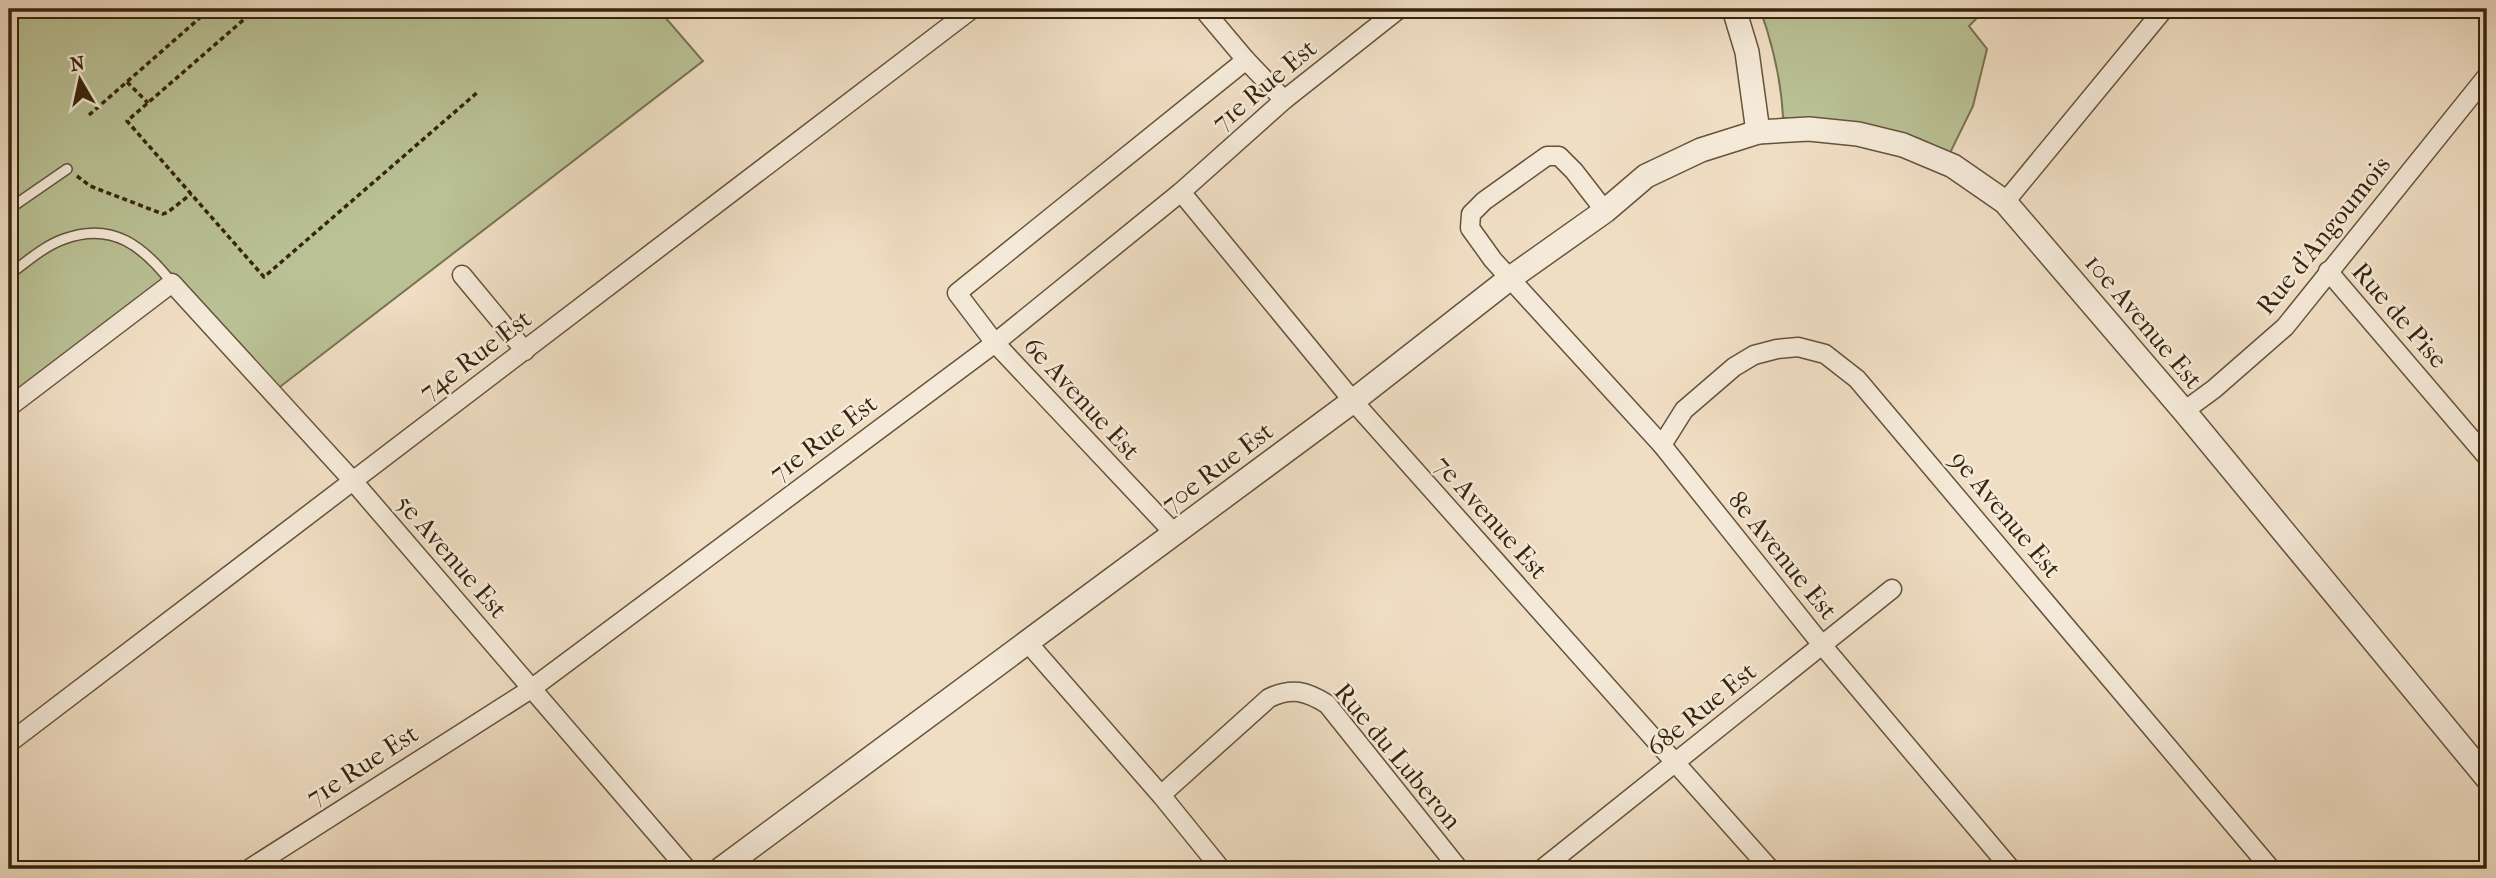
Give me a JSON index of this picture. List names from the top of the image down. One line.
{"streets":{"street":["71e Rue Est","Rue d'Angoumois","Rue de Pise","10e Avenue Est","74e Rue Est","6e Avenue Est","70e Rue Est","9e Avenue Est","7e Avenue Est","8e Avenue Est","5e Avenue Est","68e Rue Est","Rue du Luberon"]},"crossings":[["71e Rue Est","6e Avenue Est"],["71e Rue Est","7e Avenue Est"],["71e Rue Est","5e Avenue Est"],["Rue d'Angoumois","Rue de Pise"],["Rue d'Angoumois","10e Avenue Est"],["10e Avenue Est","70e Rue Est"],["74e Rue Est","5e Avenue Est"],["6e Avenue Est","70e Rue Est"],["70e Rue Est","7e Avenue Est"],["70e Rue Est","8e Avenue Est"],["9e Avenue Est","8e Avenue Est"],["7e Avenue Est","68e Rue Est"],["8e Avenue Est","68e Rue Est"]],"north":"top"}
